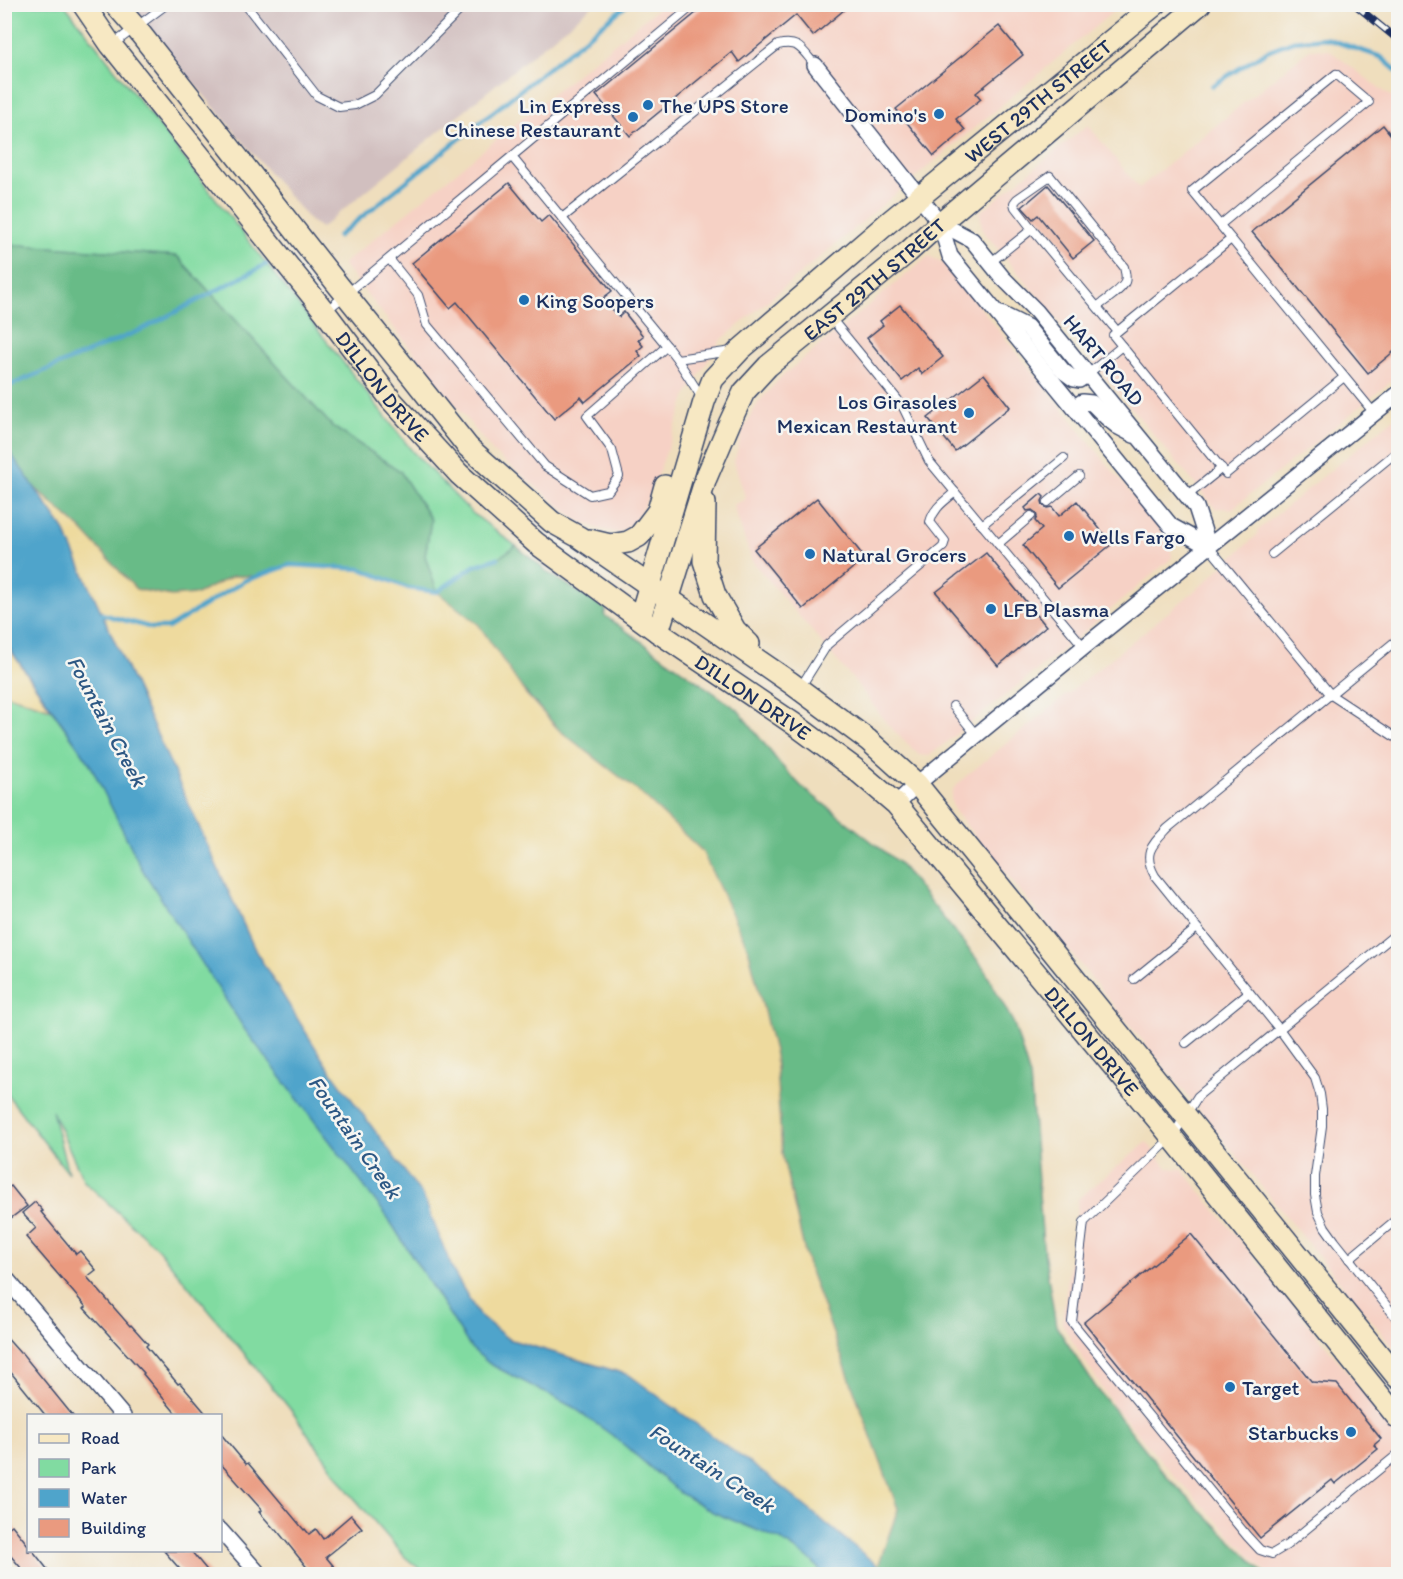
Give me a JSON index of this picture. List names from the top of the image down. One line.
{"streets":{"main road":["WEST 29TH STREET","EAST 29TH STREET","DILLON DRIVE"],"street":["HART ROAD"]},"crossings":[["WEST 29TH STREET","EAST 29TH STREET"],["WEST 29TH STREET","HART ROAD"],["EAST 29TH STREET","HART ROAD"],["EAST 29TH STREET","DILLON DRIVE"]],"water":["Fountain Creek"],"places":["The UPS Store","Domino's","Lin Express Chinese Restaurant","King Soopers","Los Girasoles Mexican Restaurant","Wells Fargo","Natural Grocers","LFB Plasma","Target","Starbucks"],"legend":["Road","Park","Water","Building"]}
